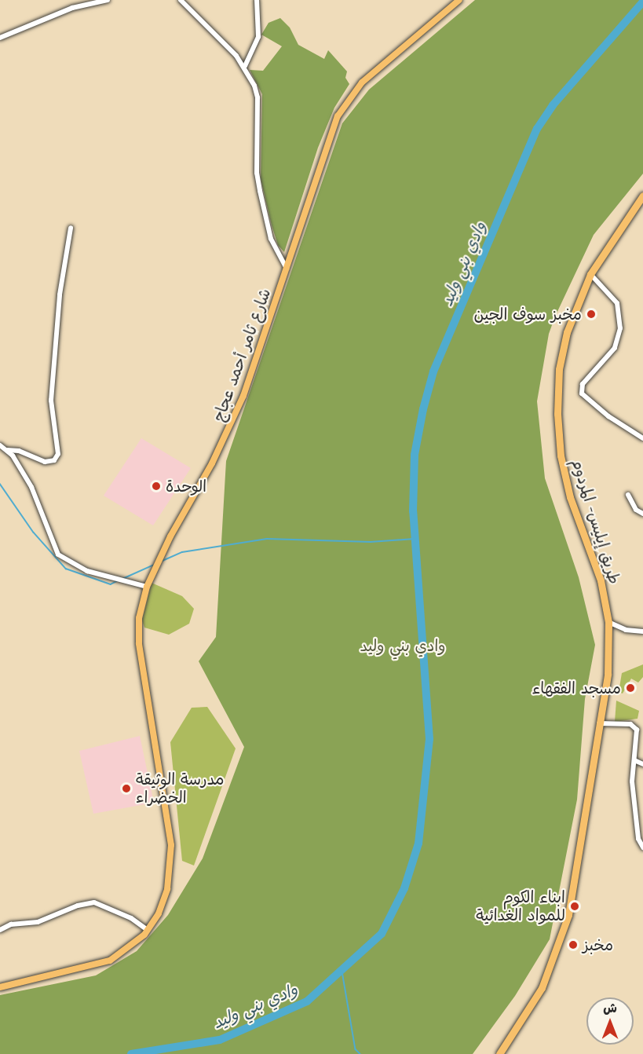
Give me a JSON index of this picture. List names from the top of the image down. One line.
{"streets":{"highway":["طريق إيليس- المردوم"],"main road":["شارع ثامر أحمد عجاج"]},"water":["وادي بني وليد"],"parks":["وادي بني وليد"],"places":["مخبز سوف الجين","الوحدة","مسجد الفقهاء","مدرسة الوثيقة الخضراء","ابناء الكوم للمواد الغدائية","مخبز"],"north":"top"}
